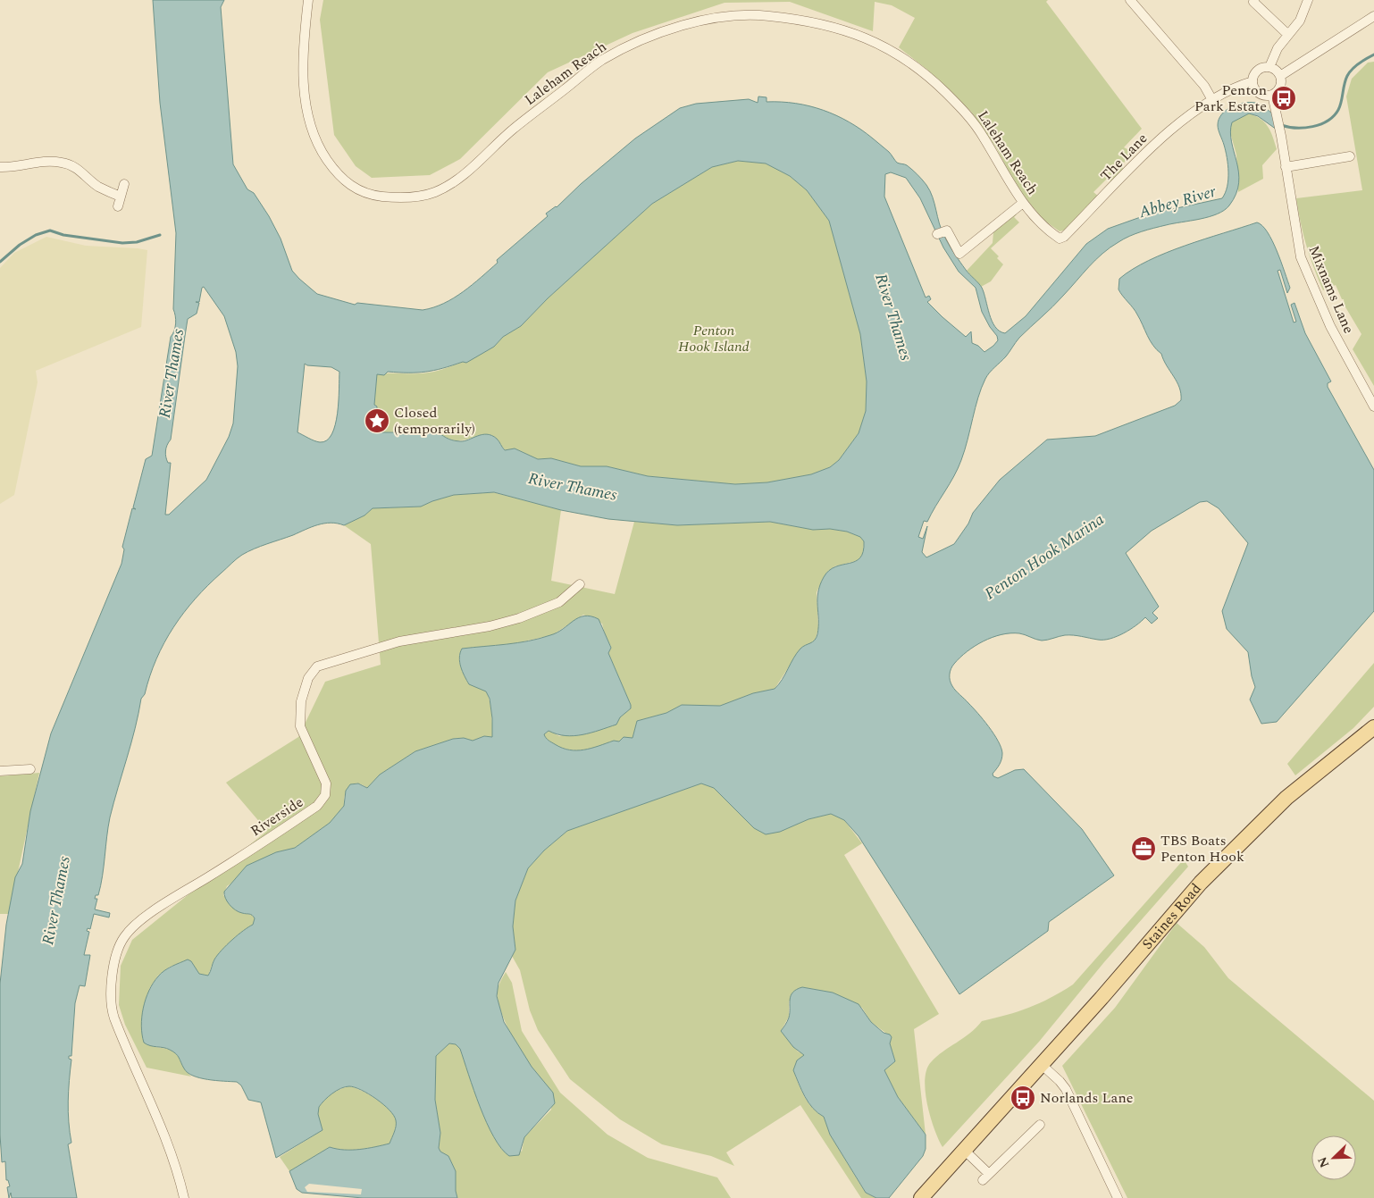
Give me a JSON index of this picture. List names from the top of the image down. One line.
{"streets":{"main road":["Staines Road"],"street":["Laleham Reach","The Lane","Mixnams Lane","Riverside"]},"crossings":[["Laleham Reach","The Lane"],["The Lane","Mixnams Lane"]],"water":["Abbey River","River Thames","Penton Hook Marina"],"parks":["Penton Hook Island"],"places":{"bus stop":["Penton Park Estate","Norlands Lane"],"place":["Closed (temporarily)"],"office":["TBS Boats Penton Hook"]},"north":"bottom left"}
